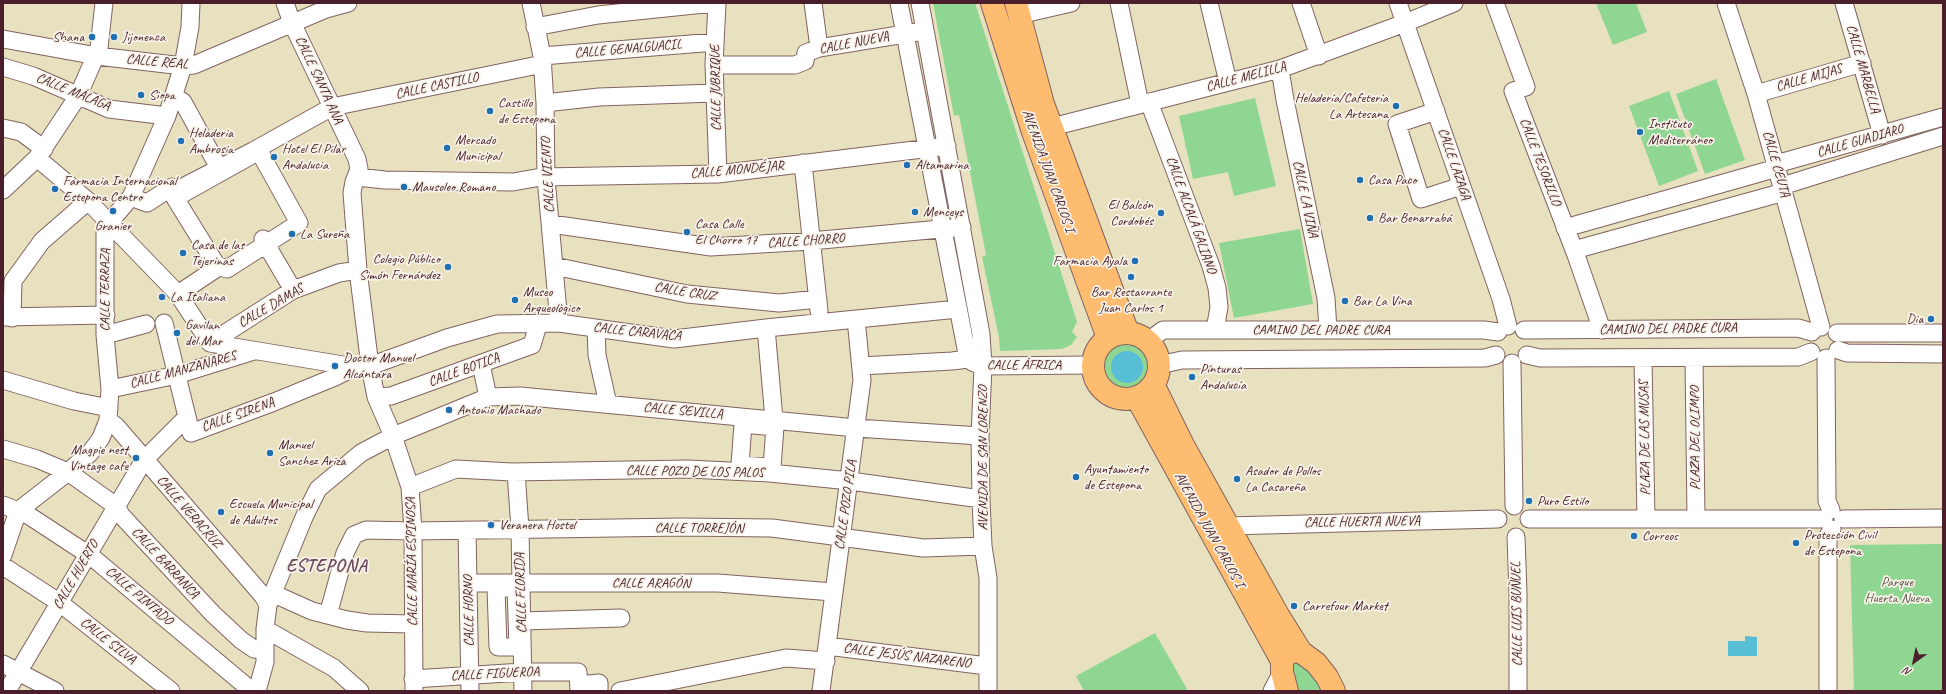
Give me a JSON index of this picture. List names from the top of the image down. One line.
{"streets":{"main road":["AVENIDA JUAN CARLOS I"],"street":["CALLE NUEVA","CALLE GENALGUACIL","CALLE REAL","CALLE MARBELLA","CALLE MELILLA","CALLE MIJAS","CALLE SANTA ANA","CALLE CASTILLO","CALLE JUBRIQUE","CALLE MÁLAGA","CALLE GUADIARO","CALLE TESORILLO","CALLE LAZAGA","CALLE CEUTA","CALLE MONDÉJAR","CALLE VIENTO","CALLE LA VIÑA","CALLE ALCALÁ GALIANO","CALLE CHORRO","CALLE TERRAZA","CALLE CRUZ","CALLE DAMAS","CAMINO DEL PADRE CURA","CALLE CARAVACA","CALLE ÁFRICA","CALLE MANZANARES","CALLE BOTICA","CALLE SEVILLA","CALLE SIRENA","PLAZA DE LAS MUSAS","PLAZA DEL OLIMPO","AVENIDA DE SAN LORENZO","CALLE POZO DE LOS PALOS","CALLE POZO PILA","CALLE VERACRUZ","CALLE HUERTA NUEVA","CALLE TORREJÓN","CALLE MARÍA ESPINOSA","CALLE BARRANCA","CALLE HUERTO","CALLE ARAGÓN","CALLE FLORIDA","CALLE PINTADO","CALLE HORNO","CALLE LUIS BUÑUEL","CALLE SILVA","CALLE JESÚS NAZARENO","CALLE FIGUEROA"]},"crossings":[["CALLE NUEVA","CALLE JUBRIQUE"],["CALLE GENALGUACIL","CALLE CASTILLO"],["CALLE GENALGUACIL","CALLE JUBRIQUE"],["CALLE GENALGUACIL","CALLE VIENTO"],["CALLE REAL","CALLE SANTA ANA"],["CALLE MARBELLA","CALLE MIJAS"],["CALLE MARBELLA","CALLE GUADIARO"],["CALLE MELILLA","CALLE LAZAGA"],["CALLE MELILLA","AVENIDA JUAN CARLOS I"],["CALLE MELILLA","CALLE LA VIÑA"],["CALLE MELILLA","CALLE ALCALÁ GALIANO"],["CALLE MIJAS","CALLE CEUTA"],["CALLE SANTA ANA","CALLE CASTILLO"],["CALLE SANTA ANA","CALLE MONDÉJAR"],["CALLE SANTA ANA","CALLE DAMAS"],["CALLE SANTA ANA","CALLE CARAVACA"],["CALLE SANTA ANA","CALLE MANZANARES"],["CALLE SANTA ANA","CALLE BOTICA"],["CALLE SANTA ANA","CALLE SEVILLA"],["CALLE SANTA ANA","CALLE SIRENA"],["CALLE SANTA ANA","CALLE MARÍA ESPINOSA"],["CALLE CASTILLO","CALLE VIENTO"],["CALLE JUBRIQUE","CALLE MONDÉJAR"],["CALLE GUADIARO","CALLE TESORILLO"],["CALLE GUADIARO","CALLE CEUTA"],["CALLE TESORILLO","CAMINO DEL PADRE CURA"],["CALLE LAZAGA","CAMINO DEL PADRE CURA"],["CALLE CEUTA","CAMINO DEL PADRE CURA"],["CALLE MONDÉJAR","CALLE VIENTO"],["AVENIDA JUAN CARLOS I","CAMINO DEL PADRE CURA"],["AVENIDA JUAN CARLOS I","CALLE ÁFRICA"],["AVENIDA JUAN CARLOS I","CALLE HUERTA NUEVA"],["CALLE VIENTO","CALLE CHORRO"],["CALLE VIENTO","CALLE CRUZ"],["CALLE VIENTO","CALLE CARAVACA"],["CALLE LA VIÑA","CAMINO DEL PADRE CURA"],["CALLE ALCALÁ GALIANO","CAMINO DEL PADRE CURA"],["CALLE TERRAZA","CALLE MANZANARES"],["CALLE TERRAZA","CALLE VERACRUZ"],["CALLE TERRAZA","CALLE BARRANCA"],["CALLE TERRAZA","CALLE PINTADO"],["CALLE DAMAS","CALLE MANZANARES"],["CAMINO DEL PADRE CURA","CALLE ÁFRICA"],["CAMINO DEL PADRE CURA","PLAZA DE LAS MUSAS"],["CAMINO DEL PADRE CURA","PLAZA DEL OLIMPO"],["CALLE CARAVACA","CALLE MANZANARES"],["CALLE CARAVACA","CALLE BOTICA"],["CALLE CARAVACA","CALLE SIRENA"],["CALLE CARAVACA","CALLE POZO PILA"],["CALLE ÁFRICA","AVENIDA DE SAN LORENZO"],["CALLE ÁFRICA","CALLE POZO PILA"],["CALLE MANZANARES","CALLE SIRENA"],["CALLE SEVILLA","AVENIDA DE SAN LORENZO"],["CALLE SEVILLA","CALLE POZO PILA"],["CALLE SEVILLA","CALLE VERACRUZ"],["CALLE SEVILLA","CALLE MARÍA ESPINOSA"],["CALLE SEVILLA","CALLE BARRANCA"],["CALLE SIRENA","CALLE VERACRUZ"],["CALLE SIRENA","CALLE HUERTO"],["AVENIDA DE SAN LORENZO","CALLE POZO DE LOS PALOS"],["AVENIDA DE SAN LORENZO","CALLE TORREJÓN"],["AVENIDA DE SAN LORENZO","CALLE JESÚS NAZARENO"],["CALLE POZO DE LOS PALOS","CALLE POZO PILA"],["CALLE POZO DE LOS PALOS","CALLE MARÍA ESPINOSA"],["CALLE POZO DE LOS PALOS","CALLE FLORIDA"],["CALLE POZO PILA","CALLE TORREJÓN"],["CALLE POZO PILA","CALLE ARAGÓN"],["CALLE POZO PILA","CALLE JESÚS NAZARENO"],["CALLE VERACRUZ","CALLE HUERTO"],["CALLE HUERTA NUEVA","CALLE LUIS BUÑUEL"],["CALLE TORREJÓN","CALLE MARÍA ESPINOSA"],["CALLE TORREJÓN","CALLE FLORIDA"],["CALLE TORREJÓN","CALLE HORNO"],["CALLE MARÍA ESPINOSA","CALLE FIGUEROA"],["CALLE BARRANCA","CALLE HUERTO"],["CALLE HUERTO","CALLE PINTADO"],["CALLE HUERTO","CALLE SILVA"],["CALLE ARAGÓN","CALLE FLORIDA"],["CALLE ARAGÓN","CALLE HORNO"],["CALLE FLORIDA","CALLE FIGUEROA"],["CALLE HORNO","CALLE FIGUEROA"]],"districts":["ESTEPONA"],"parks":["Parque Huerta Nueva"],"places":["Shana","Jijonenca","Siopa","Heladería/Cafetería La Artesana","Castillo de Estepona","Instituto Mediterráneo","Heladeria Ambrosia","Mercado Municipal","Hotel El Pilar Andalucia","Altamarina","Casa Paco","Mausoleo Romano","Farmacia Internacional Estepona Centro","Granier","Menceys","El Balcón Cordobés","Bar Benarrabá","Casa Calle El Chorro 17","La Sureña","Casa de las Tejerinas","Farmacia Ayala","Colegio Público Simón Fernández","Bar Restaurante Juan Carlos 1","La Italiana","Museo Arqueològico","Bar La Vina","Dia","Gavilan del Mar","Doctor Manuel Alcántara","Pínturas Andalucía","Antonio Machado","Manuel Sanchez Ariza","Magpie nest Vintage cafe","Ayuntamiento de Estepona","Asador de Pollos La Casareña","Puro Estilo","Escuela Municipal de Adultos","Veranera Hostel","Correos","Protección Civil de Estepona","Carrefour Market"],"north":"bottom left"}
